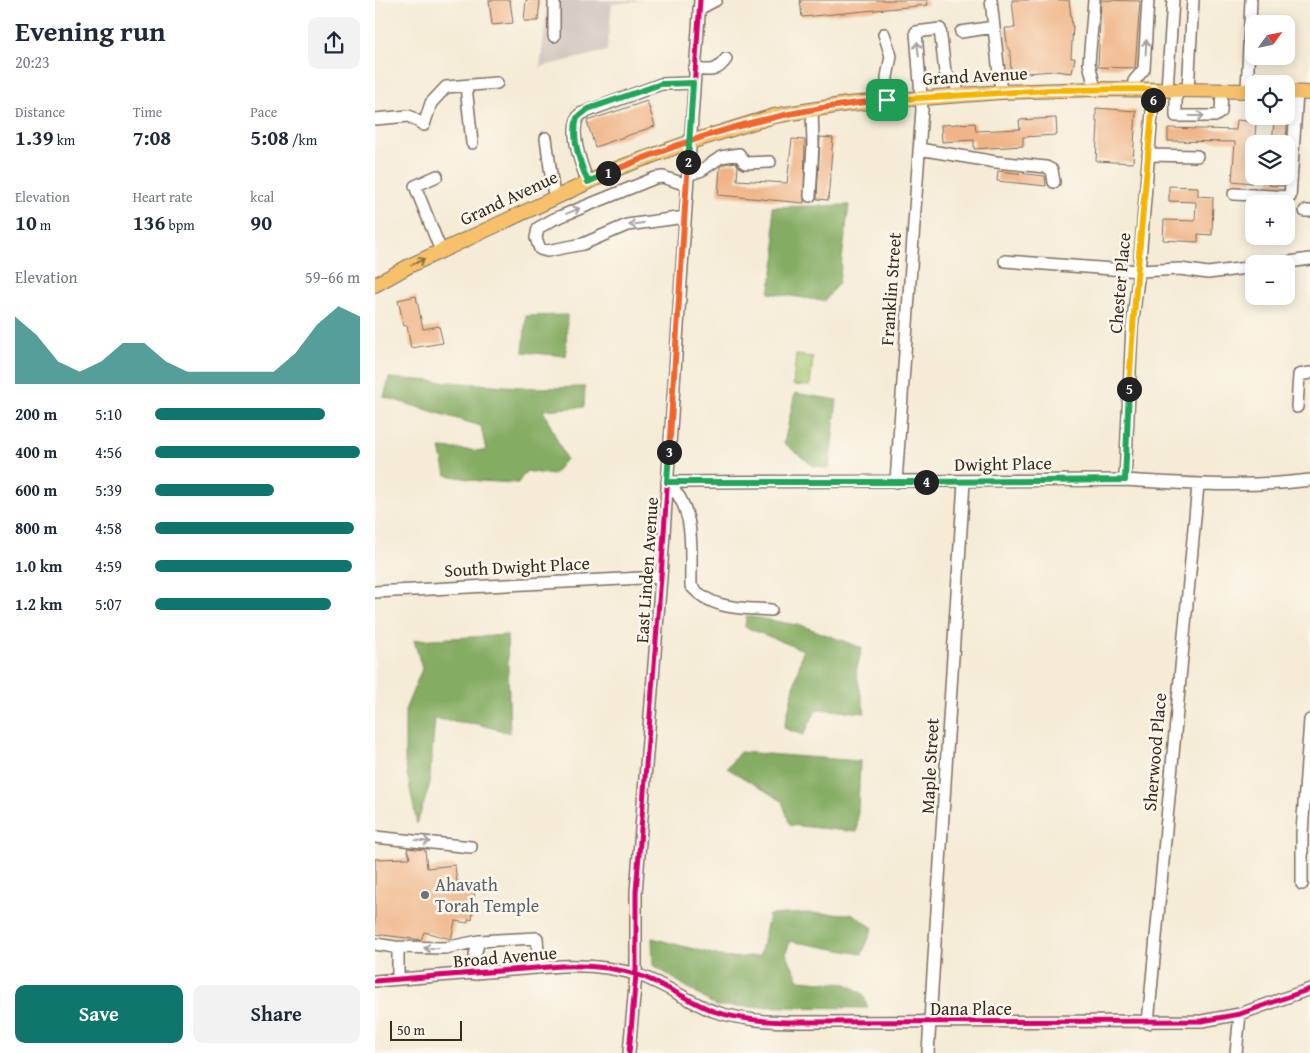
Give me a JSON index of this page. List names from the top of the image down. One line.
{"streets":{"main road":["Grand Avenue"],"street":["Chester Place","Franklin Street","Dwight Place","South Dwight Place","East Linden Avenue","Sherwood Place","Maple Street","Broad Avenue","Dana Place"]},"crossings":[["Grand Avenue","Chester Place"],["Grand Avenue","Franklin Street"],["Grand Avenue","East Linden Avenue"],["Chester Place","Dwight Place"],["Franklin Street","Dwight Place"],["Dwight Place","East Linden Avenue"],["Dwight Place","Sherwood Place"],["Dwight Place","Maple Street"],["South Dwight Place","East Linden Avenue"],["East Linden Avenue","Broad Avenue"],["East Linden Avenue","Dana Place"],["Sherwood Place","Dana Place"],["Maple Street","Dana Place"],["Broad Avenue","Dana Place"]],"places":["Ahavath Torah Temple"],"scale_bar":"50 m","north":"top right","page":{"heading":["Evening run","20:23"],"map_buttons":["+","−"],"stats":[["Distance","1.39 km"],["Time","7:08"],["Pace","5:08 /km"],["Elevation","10 m"],["Heart rate","136 bpm"],["kcal","90"]],"pins":["6","2","1","5","3","4"],"chart":["Elevation","59–66 m"],"list":[{"name":"200 m","note":"5:10"},{"name":"400 m","note":"4:56"},{"name":"600 m","note":"5:39"},{"name":"800 m","note":"4:58"},{"name":"1.0 km","note":"4:59"},{"name":"1.2 km","note":"5:07"}],"buttons":["Save","Share"],"scale":"50 m"}}
